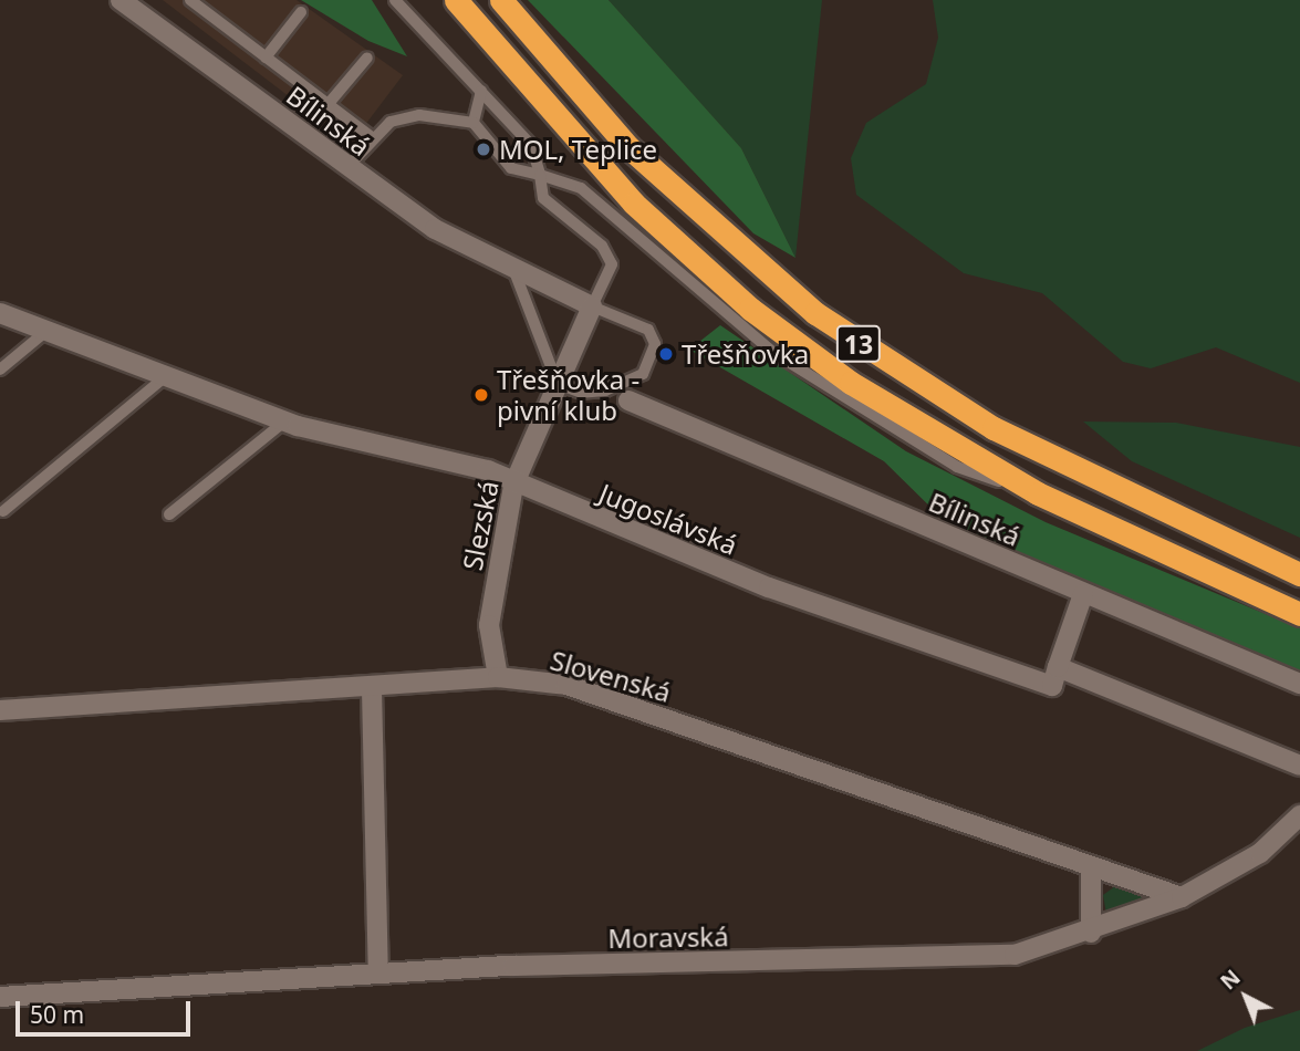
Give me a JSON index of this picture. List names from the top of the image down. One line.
{"streets":{"highway":["13"],"street":["Bílinská","Jugoslávská","Slezská","Slovenská","Moravská"]},"crossings":[["Bílinská","Slezská"],["Jugoslávská","Slezská"],["Slezská","Slovenská"],["Slovenská","Moravská"]],"places":["MOL, Teplice","Třešňovka","Třešňovka - pivní klub"],"scale_bar":"50 m","north":"top left"}
